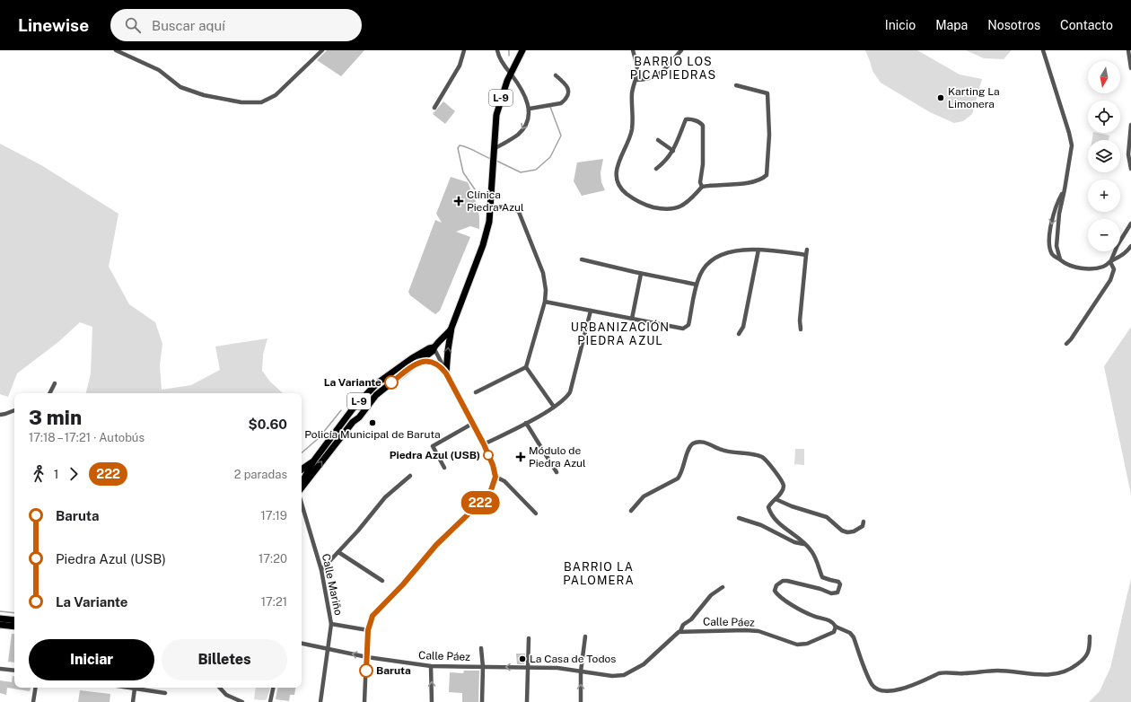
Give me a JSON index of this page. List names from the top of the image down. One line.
{"streets":{"main road":["L-9"],"street":["Calle Mariño","Calle Páez"]},"crossings":[["Calle Mariño","Calle Páez"]],"districts":["BARRIO LOS PICAPIEDRAS","URBANIZACIÓN PIEDRA AZUL","BARRIO LA PALOMERA"],"places":{"other":["Karting La Limonera","La Variante","Policía Municipal de Baruta","Piedra Azul (USB)","La Casa de Todos","Baruta"],"health":["Clínica Piedra Azul","Módulo de Piedra Azul"]},"lines":["bus line 222"],"north":"bottom","page":{"header":"Linewise","search":"Buscar aquí","nav":["Inicio","Mapa","Nosotros","Contacto"],"on_map":"222","map_buttons":["+","−"],"heading":["3 min","17:18 – 17:21 · Autobús","$0.60"],"legs":["1","222","2 paradas"],"list":[{"name":"Baruta","value":"17:19"},{"name":"Piedra Azul (USB)","value":"17:20"},{"name":"La Variante","value":"17:21"}],"buttons":["Iniciar","Billetes"]}}
